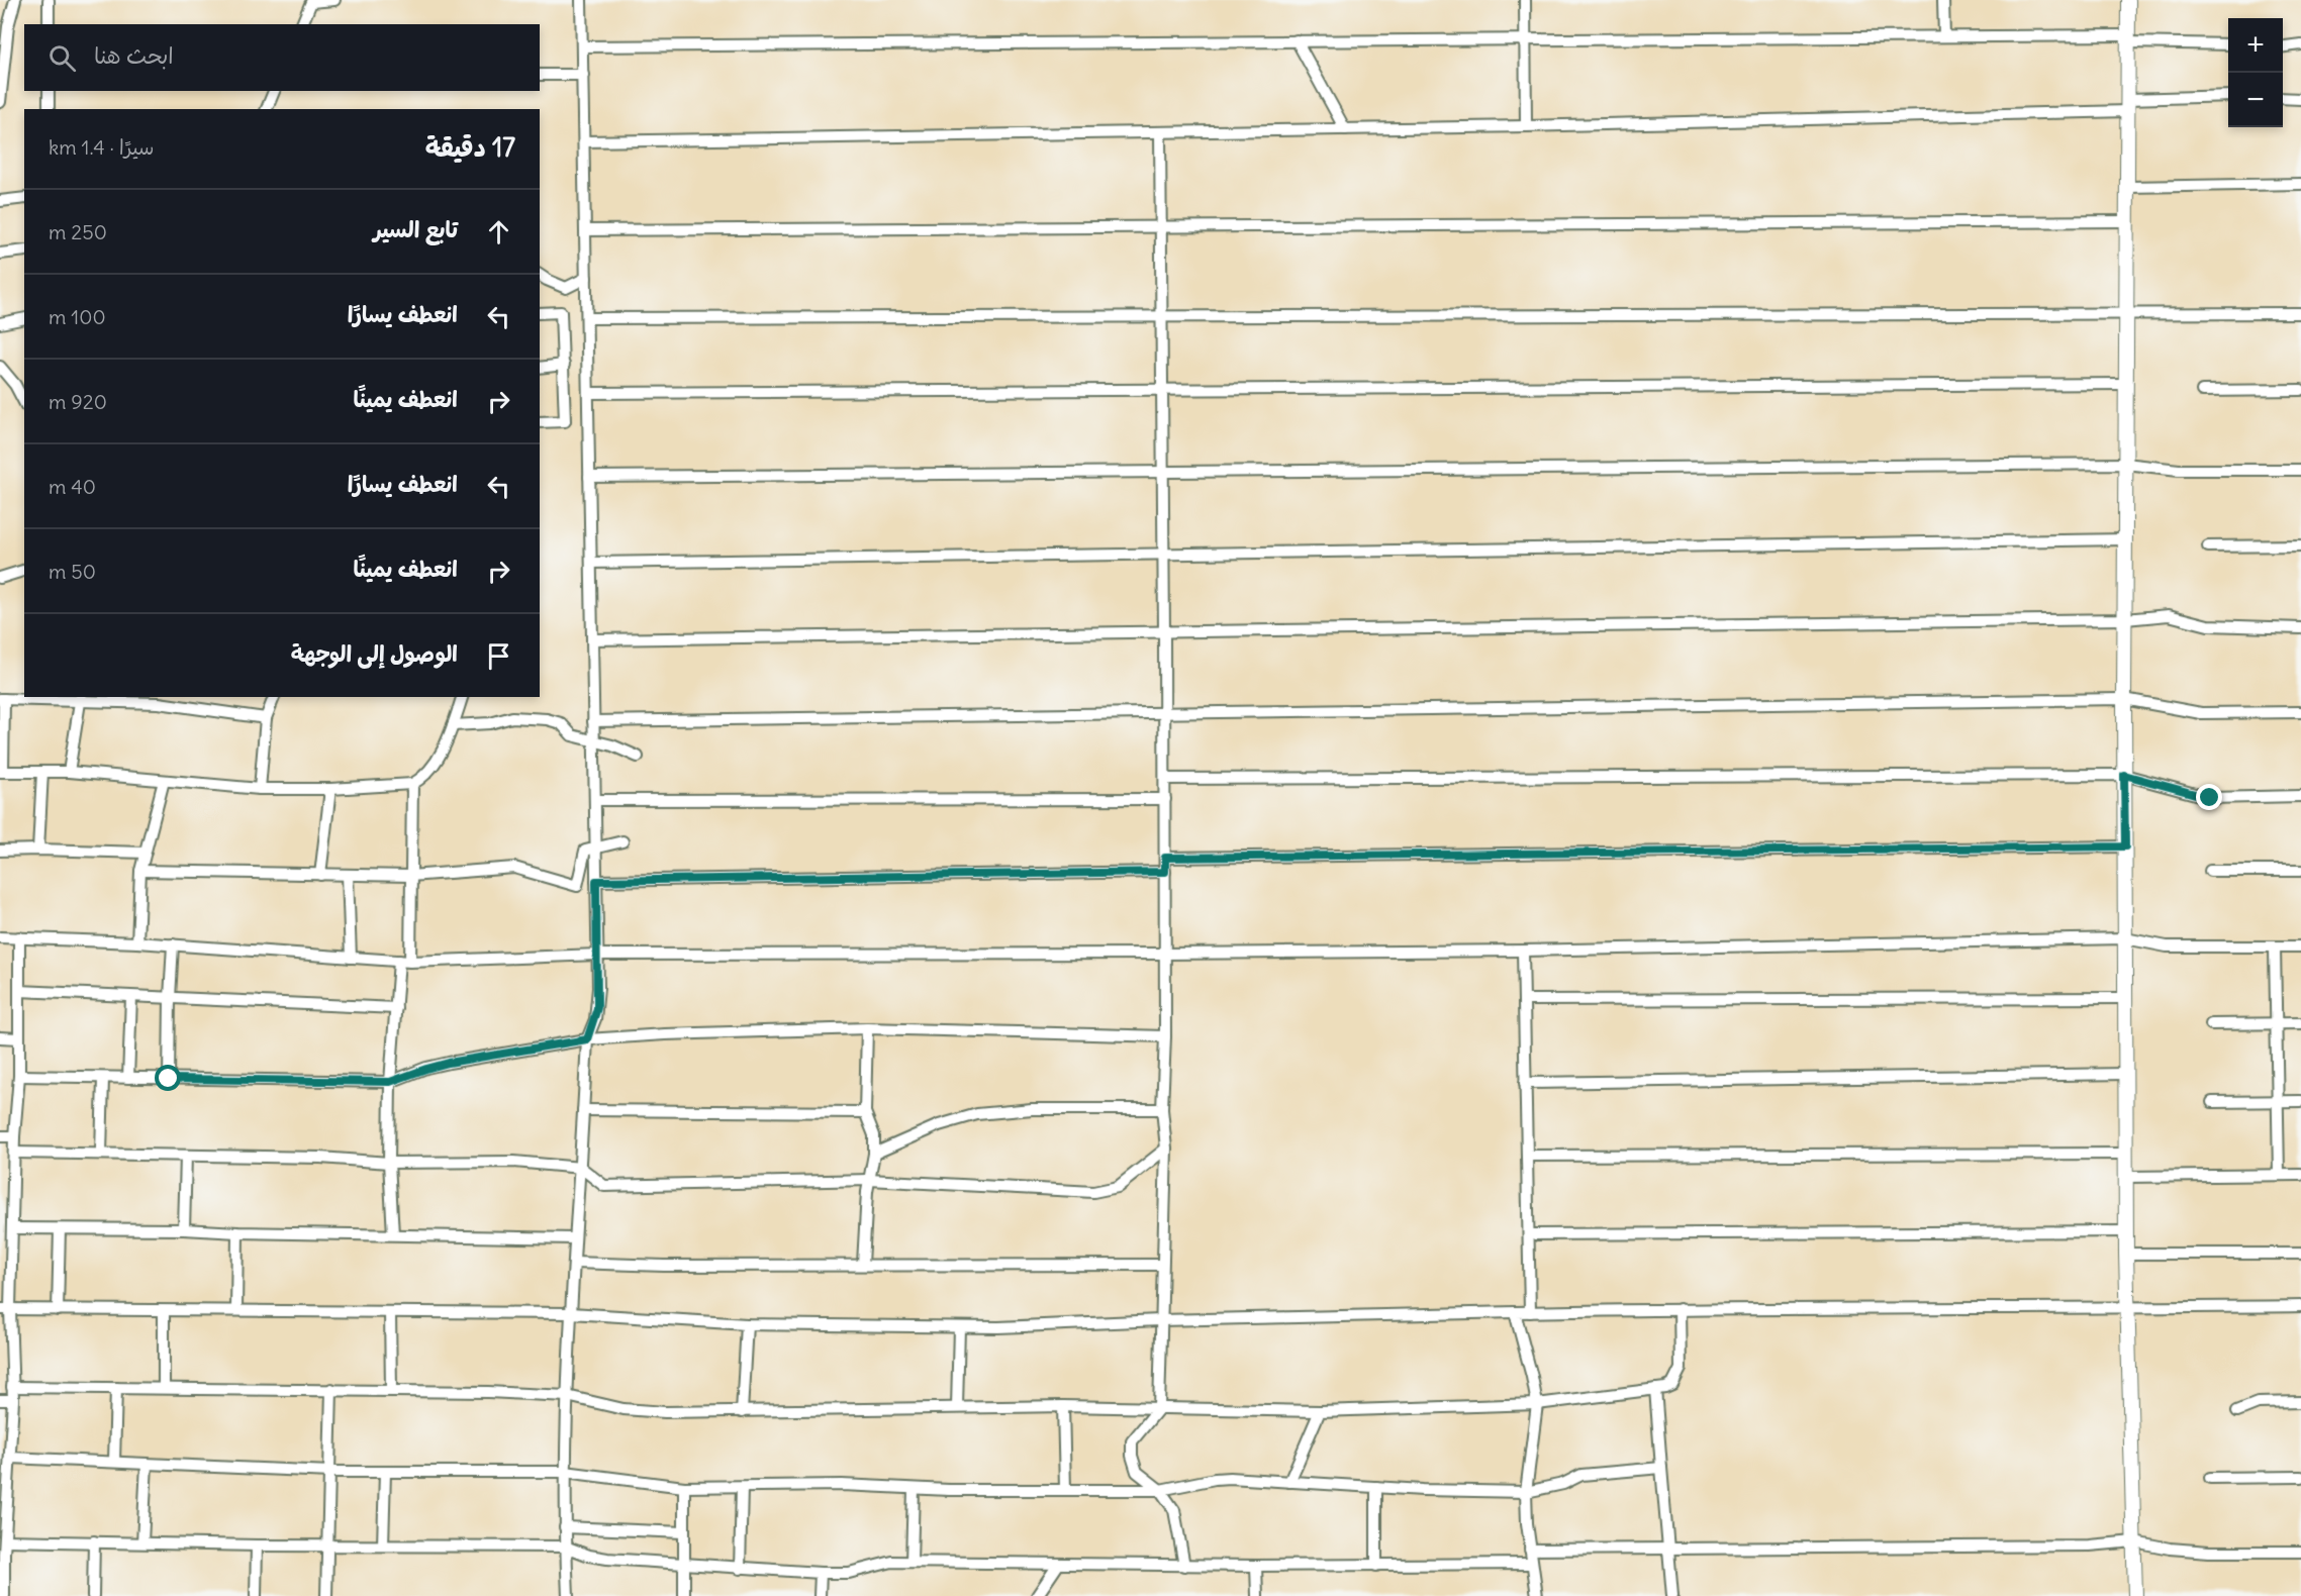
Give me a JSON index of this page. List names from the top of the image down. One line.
{"page":{"map_buttons":["+","−"],"search":"ابحث هنا","heading":["17 دقيقة","سيرًا · 1.4 km"],"list":[["تابع السير","250 m"],["انعطف يسارًا","100 m"],["انعطف يمينًا","920 m"],["انعطف يسارًا","40 m"],["انعطف يمينًا","50 m"],"الوصول إلى الوجهة"]}}
